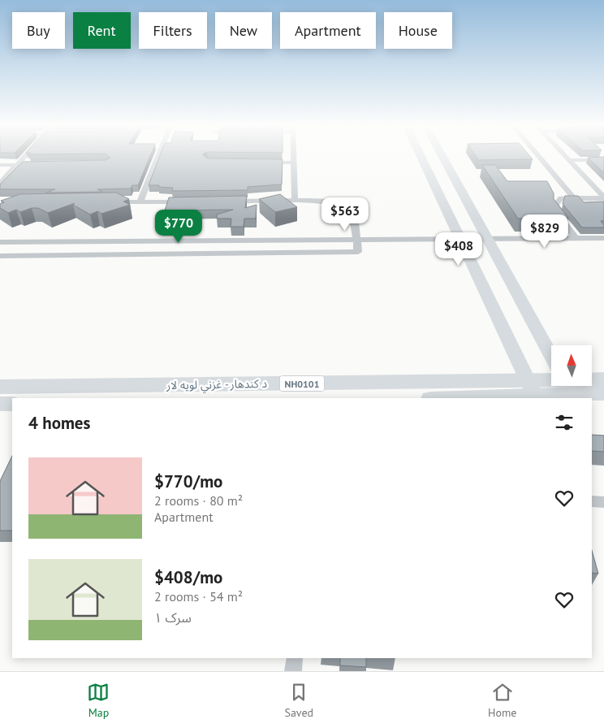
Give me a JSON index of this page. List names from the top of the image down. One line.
{"streets":{"highway":["NH0101","د کندهار - غزني لويه لار"]},"north":"top","page":{"chip":["Buy","Rent","Filters","New","Apartment","House"],"price":["$563","$770","$829","$408"],"heading":"4 homes","list":[{"name":"$770/mo","note":"2 rooms · 80 m² · Apartment"},{"name":"$408/mo","note":"2 rooms · 54 m² · سرک ۱"}],"tabs":["Map","Saved","Home"]}}
